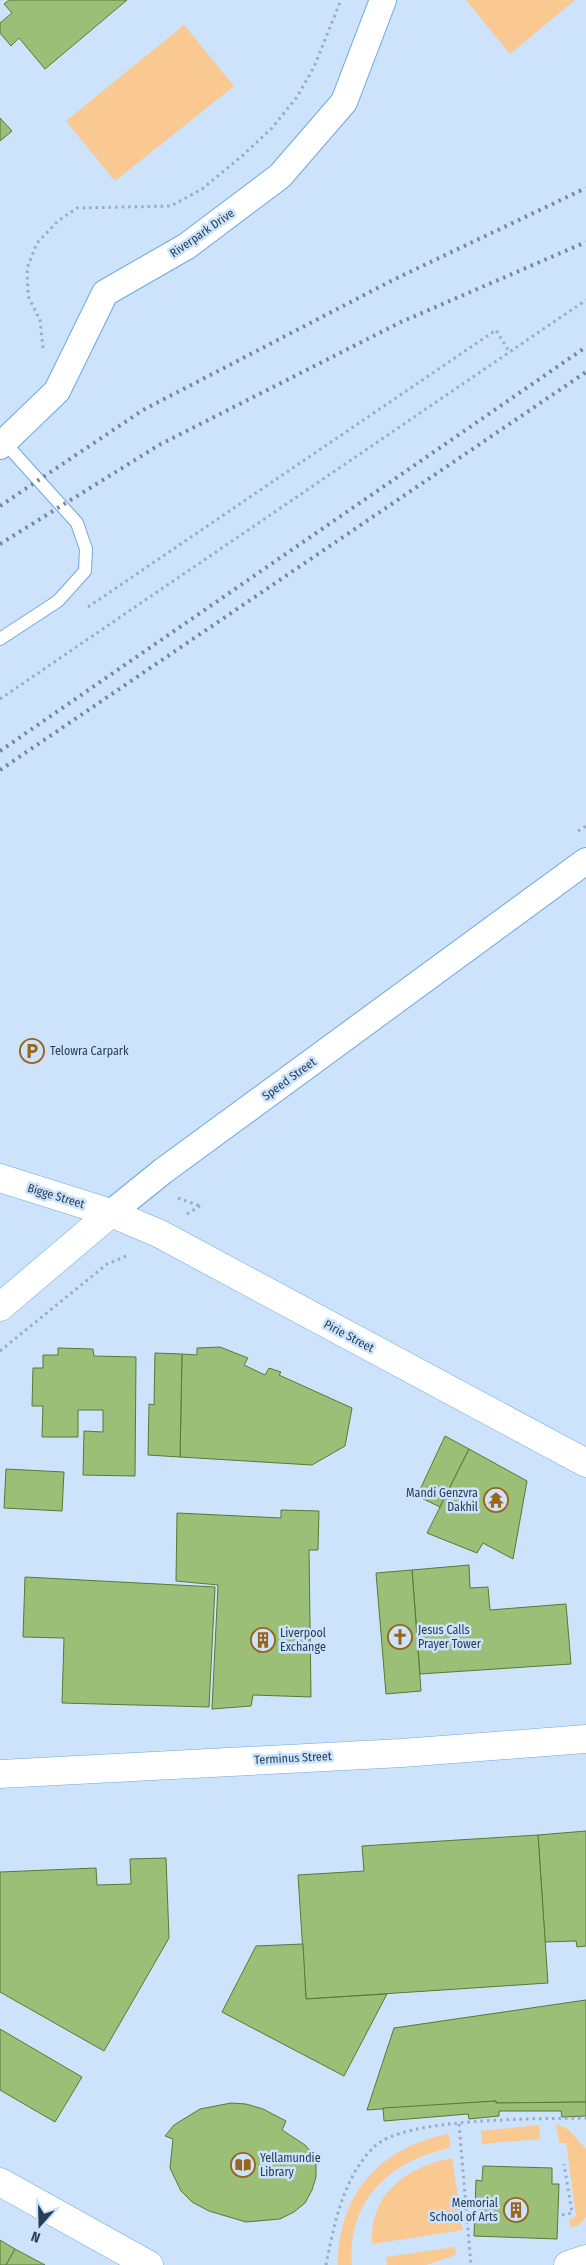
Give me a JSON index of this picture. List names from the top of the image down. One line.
{"streets":{"main road":["Speed Street","Bigge Street","Pirie Street","Terminus Street"],"street":["Riverpark Drive"]},"crossings":[["Speed Street","Bigge Street"],["Speed Street","Pirie Street"],["Bigge Street","Pirie Street"]],"places":{"parking":["Telowra Carpark"],"temple":["Mandi Genzvra Dakhil"],"church":["Jesus Calls Prayer Tower"],"building":["Liverpool Exchange","Memorial School of Arts"],"library":["Yellamundie Library"]},"north":"bottom"}
